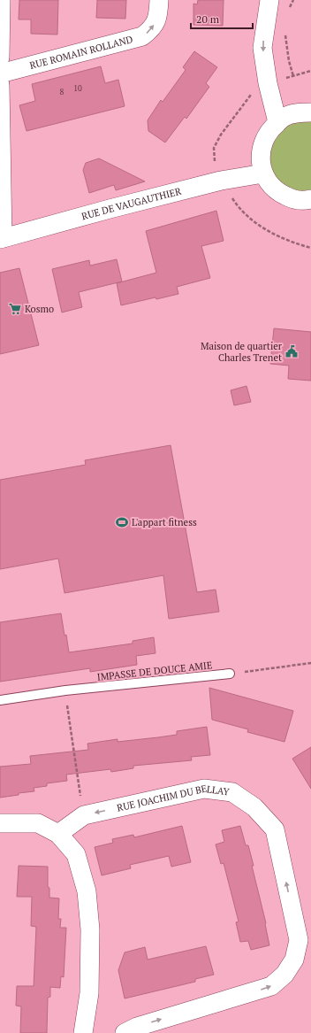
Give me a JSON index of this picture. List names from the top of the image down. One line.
{"streets":{"street":["RUE ROMAIN ROLLAND","RUE DE VAUGAUTHIER","RUE JOACHIM DU BELLAY"],"lane":["IMPASSE DE DOUCE AMIE"]},"one_way":["RUE ROMAIN ROLLAND"],"places":{"supermarket":["Kosmo"],"public building":["Maison de quartier Charles Trenet"],"sports":["L'appart fitness"]},"house_numbers":["10","8"],"scale_bar":"20 m"}
